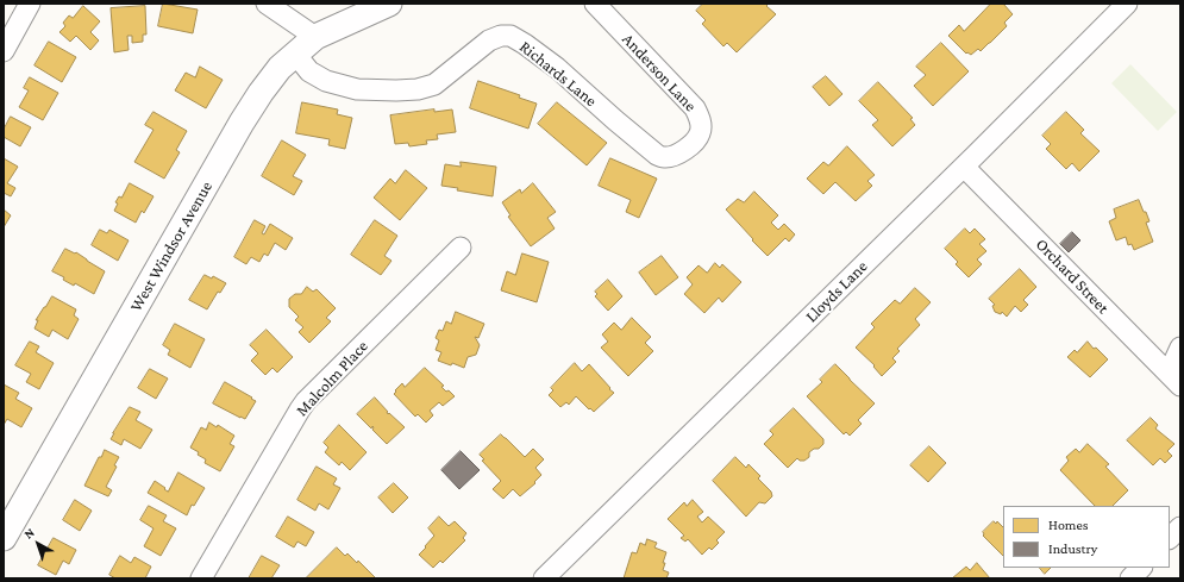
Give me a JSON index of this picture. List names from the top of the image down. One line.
{"streets":{"street":["Anderson Lane","Richards Lane","West Windsor Avenue","Orchard Street","Lloyds Lane","Malcolm Place"]},"crossings":[["Anderson Lane","Richards Lane"],["Richards Lane","West Windsor Avenue"],["Orchard Street","Lloyds Lane"]],"legend":["Homes","Industry"],"north":"top left"}
